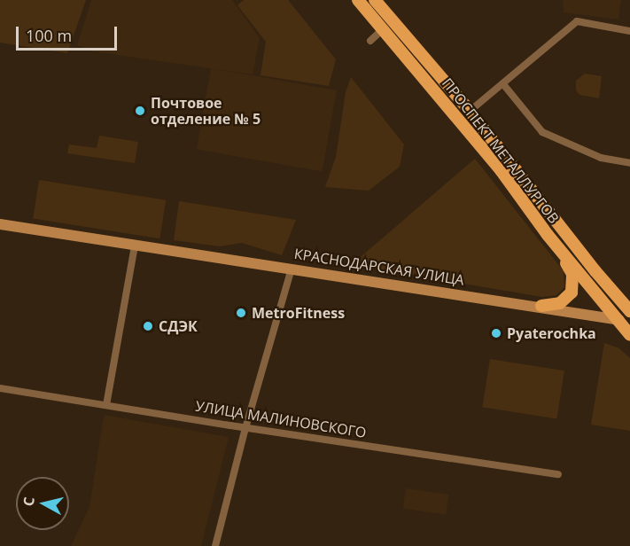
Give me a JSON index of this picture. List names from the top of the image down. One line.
{"streets":{"main road":["ПРОСПЕКТ МЕТАЛЛУРГОВ","КРАСНОДАРСКАЯ УЛИЦА"],"street":["УЛИЦА МАЛИНОВСКОГО"]},"crossings":[["ПРОСПЕКТ МЕТАЛЛУРГОВ","КРАСНОДАРСКАЯ УЛИЦА"]],"places":["Почтовое отделение № 5","MetroFitness","СДЭК","Pyaterochka"],"scale_bar":"100 m","north":"left"}
